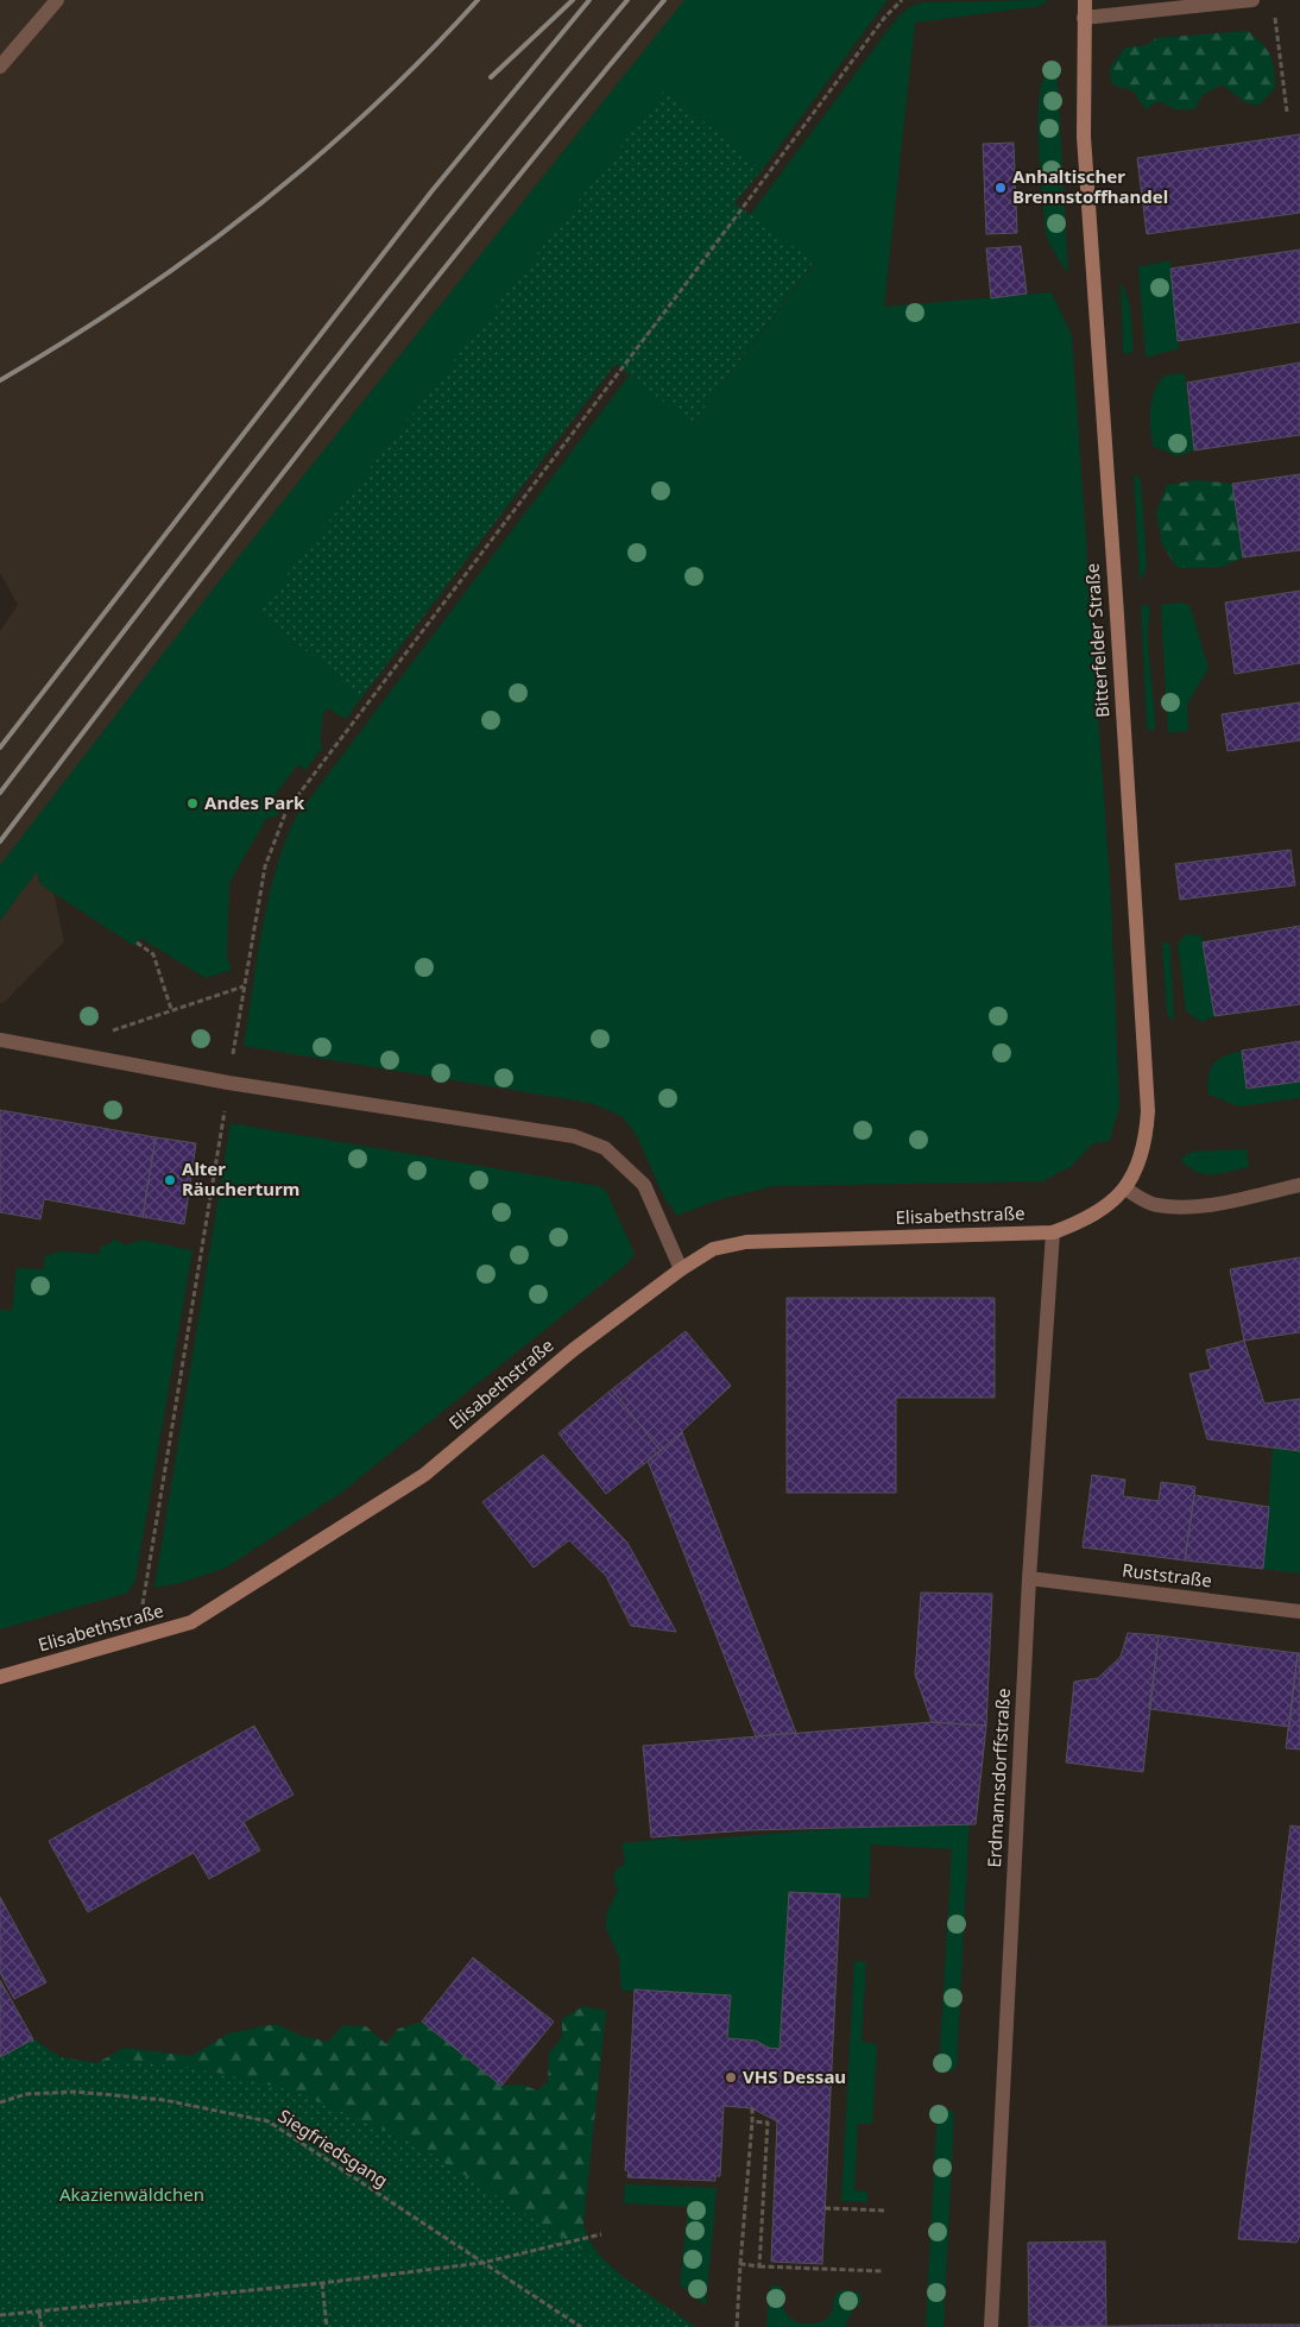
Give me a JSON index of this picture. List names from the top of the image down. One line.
{"streets":{"street":["Bitterfelder Straße","Elisabethstraße","Ruststraße","Erdmannsdorffstraße"],"path":["Siegfriedsgang"]},"crossings":[["Bitterfelder Straße","Elisabethstraße"],["Bitterfelder Straße","Erdmannsdorffstraße"],["Elisabethstraße","Erdmannsdorffstraße"],["Ruststraße","Erdmannsdorffstraße"]],"parks":["Akazienwäldchen"],"places":["Anhaltischer Brennstoffhandel","Andes Park","Alter Räucherturm","VHS Dessau"]}
